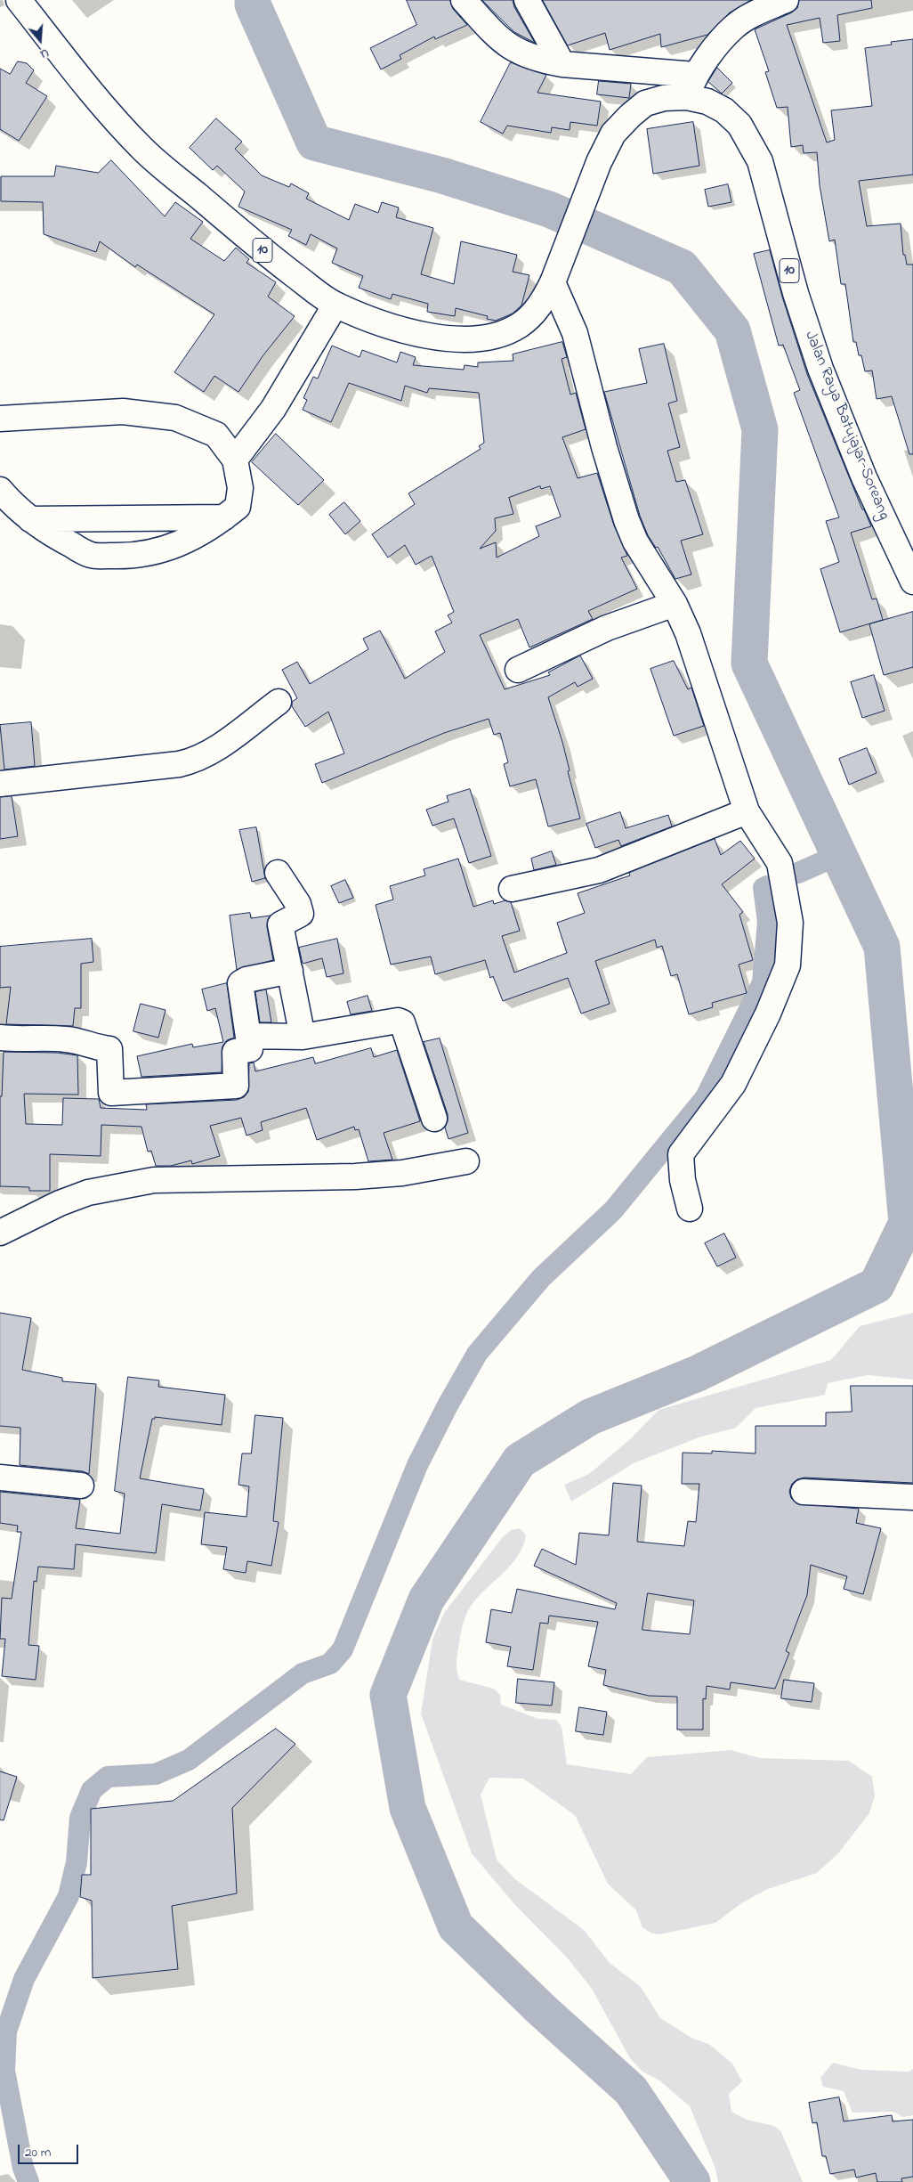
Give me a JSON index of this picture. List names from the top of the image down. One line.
{"streets":{"main road":["10","Jalan Raya Batujajar-Soreang"]},"scale_bar":"20 m","north":"bottom"}
